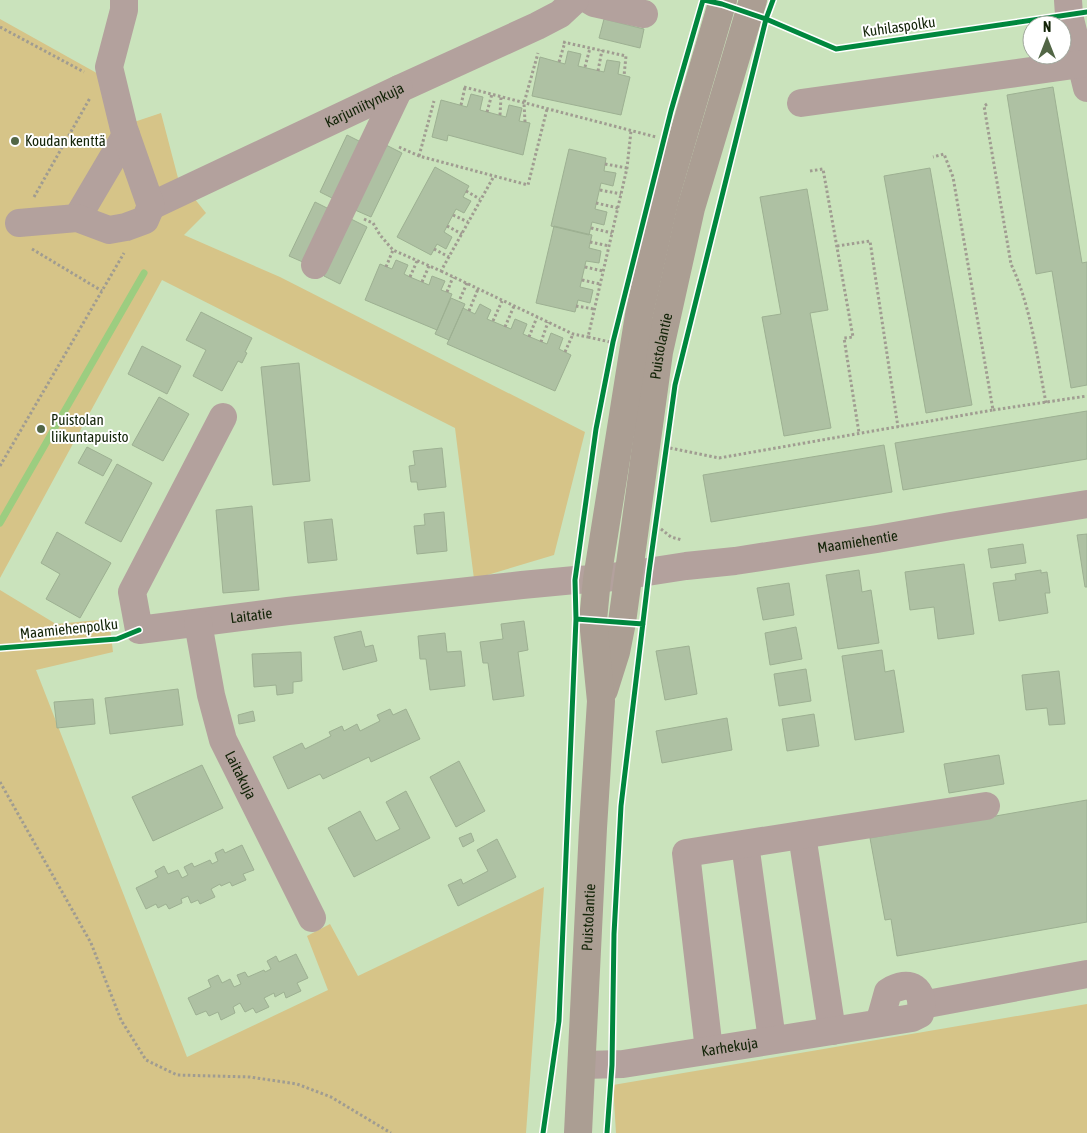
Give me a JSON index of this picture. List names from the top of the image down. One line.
{"streets":{"main road":["Puistolantie"],"street":["Karjuniitynkuja","Maamiehentie","Laitatie","Laitakuja","Karhekuja"],"cycle path":["Kuhilaspolku","Maamiehenpolku"]},"crossings":[["Puistolantie","Maamiehentie"],["Puistolantie","Laitatie"],["Puistolantie","Karhekuja"],["Maamiehentie","Laitatie"],["Laitatie","Laitakuja"]],"places":["Koudan kenttä","Puistolan liikuntapuisto"],"north":"top"}
